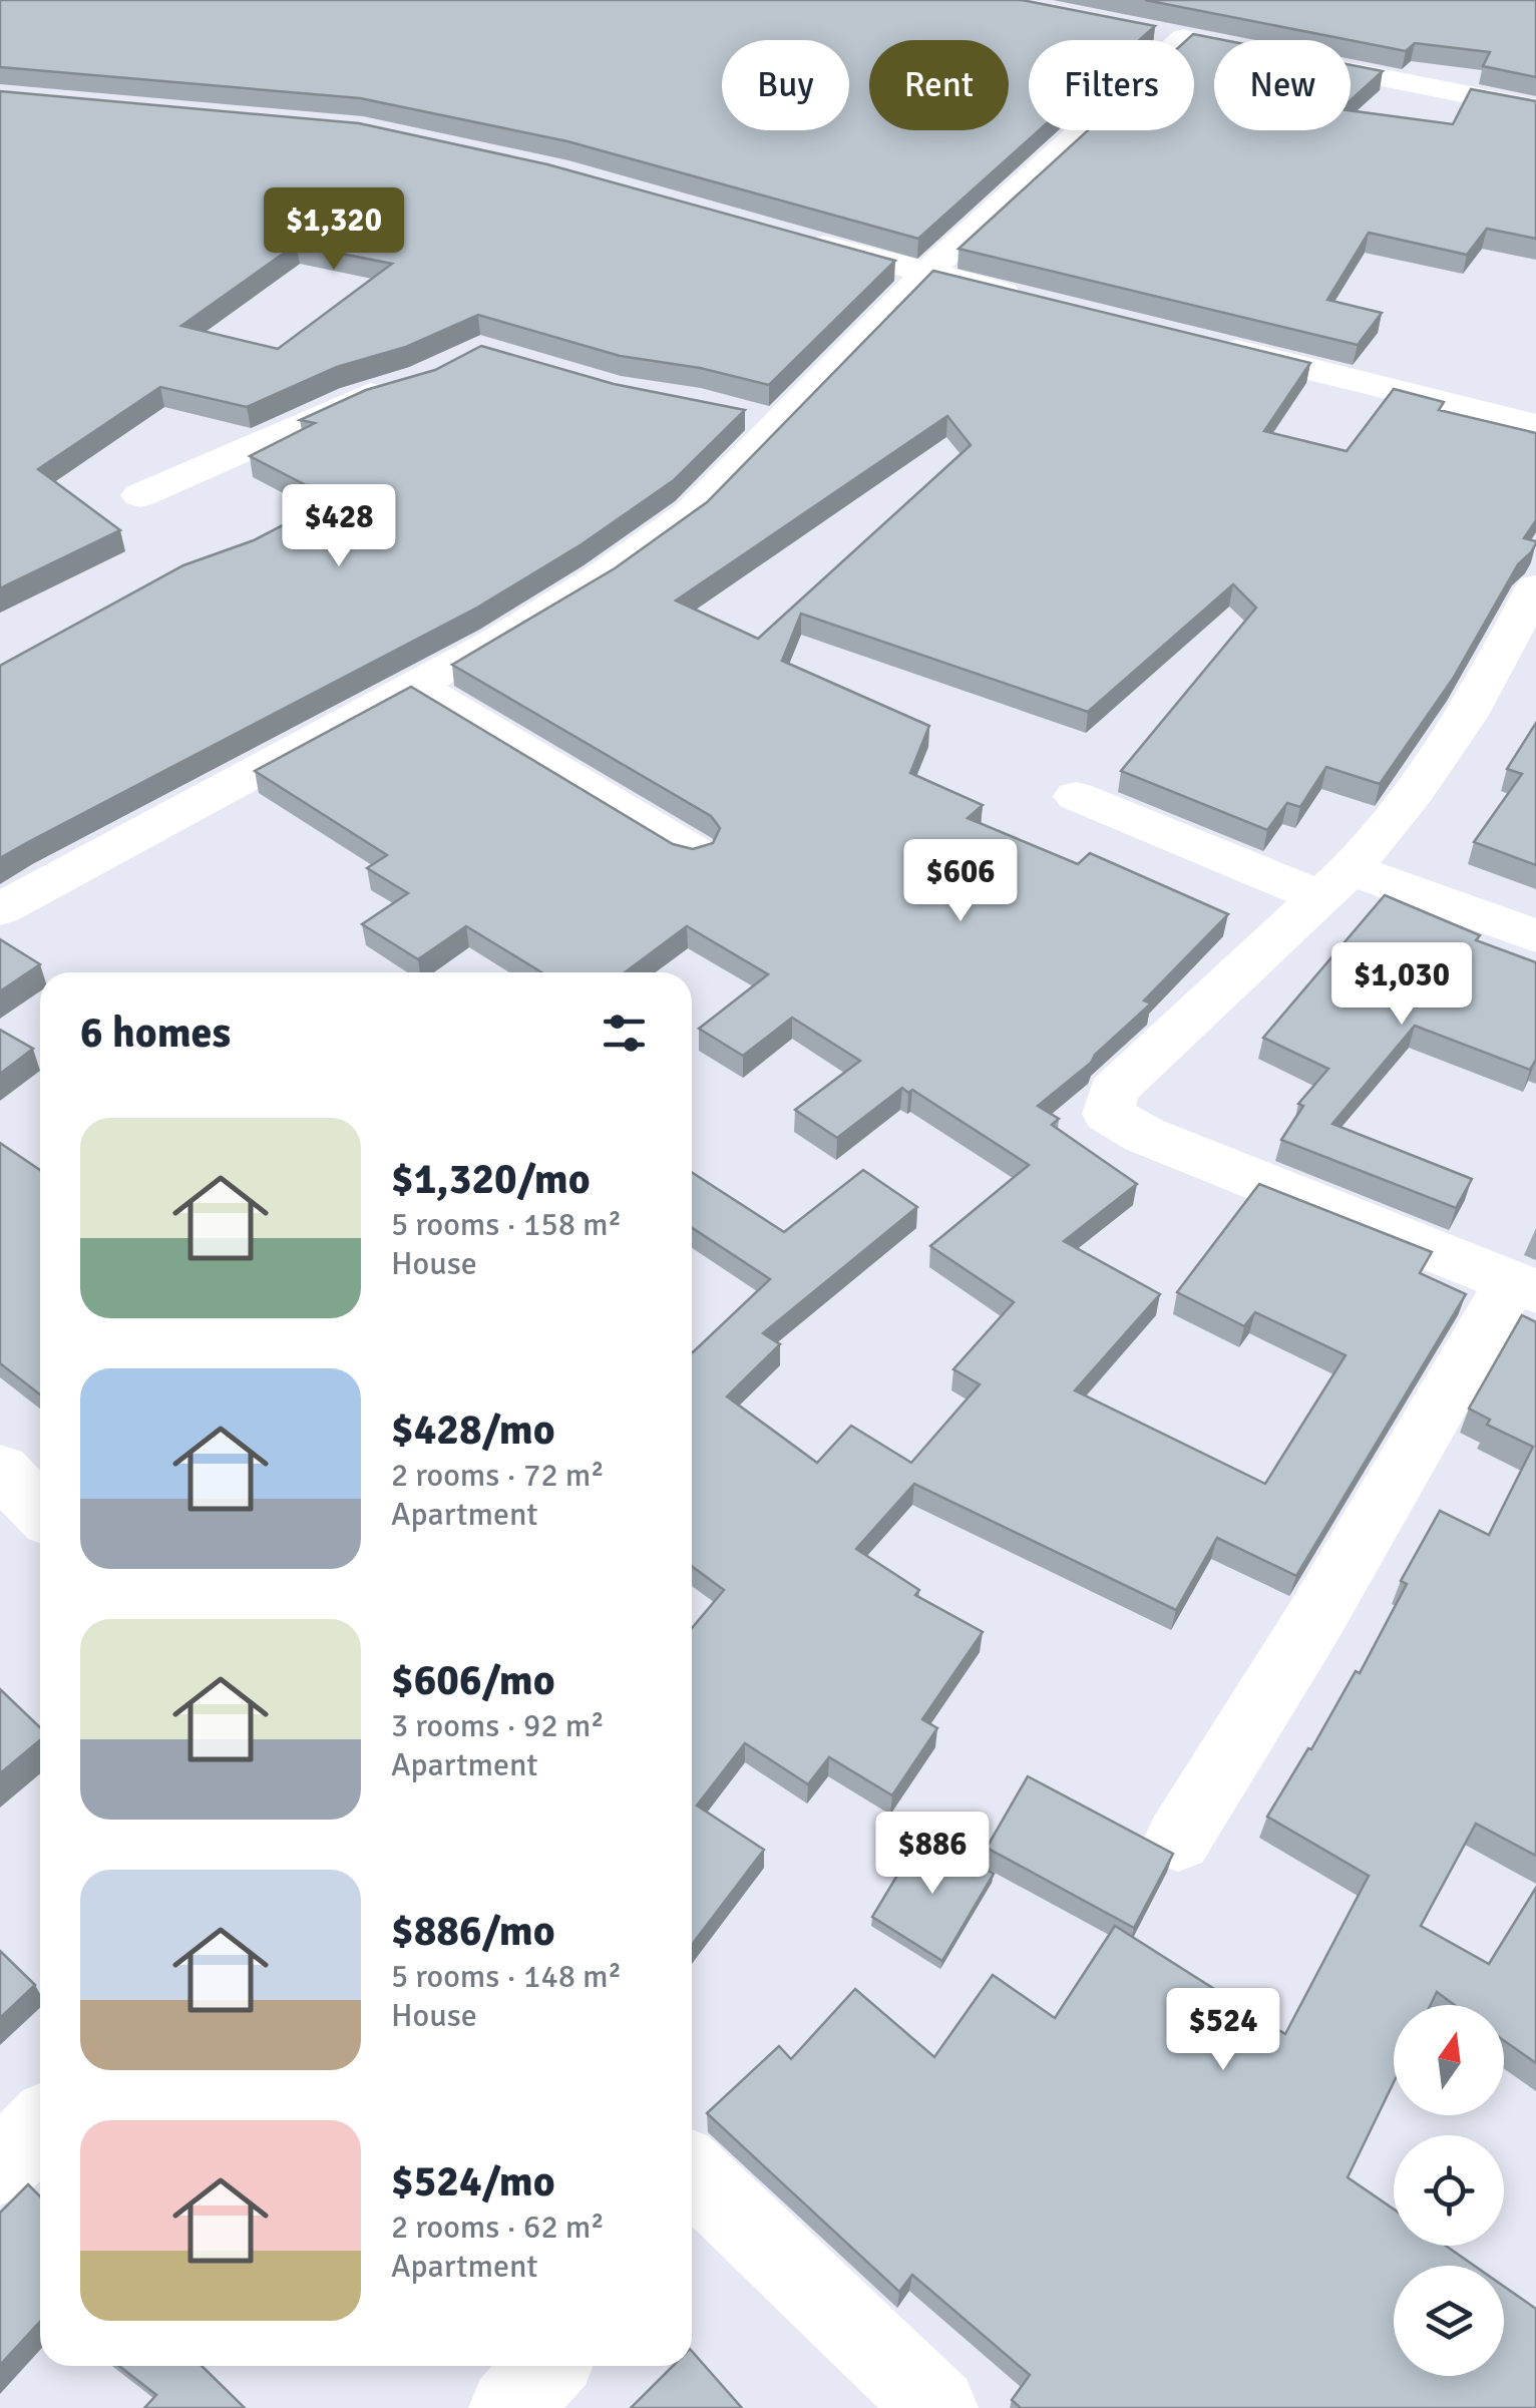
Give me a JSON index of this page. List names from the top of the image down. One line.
{"north":"top","page":{"chip":["Buy","Rent","Filters","New"],"price":["$1,320","$428","$606","$1,030","$886","$524"],"heading":"6 homes","list":[{"name":"$1,320/mo","note":"5 rooms · 158 m² · House"},{"name":"$428/mo","note":"2 rooms · 72 m² · Apartment"},{"name":"$606/mo","note":"3 rooms · 92 m² · Apartment"},{"name":"$886/mo","note":"5 rooms · 148 m² · House"},{"name":"$524/mo","note":"2 rooms · 62 m² · Apartment"}]}}
